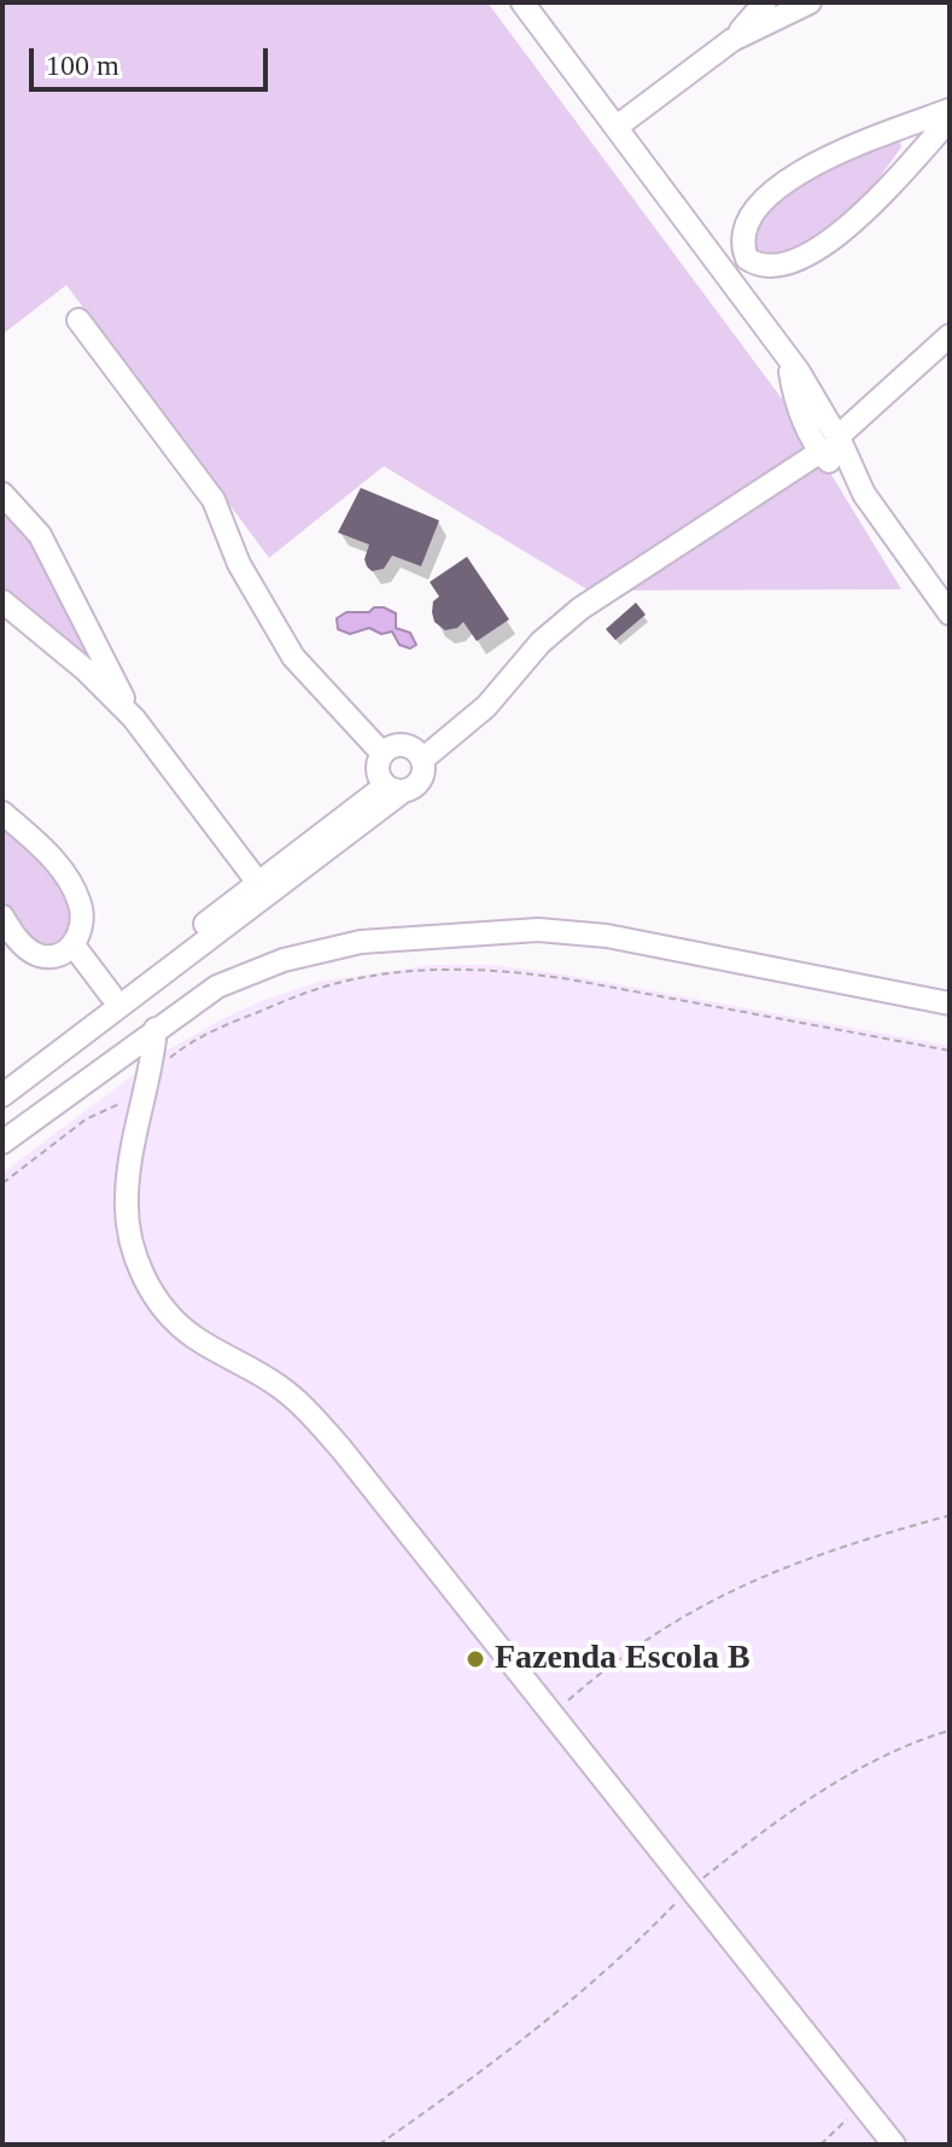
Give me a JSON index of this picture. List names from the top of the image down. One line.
{"places":["Fazenda Escola B"],"scale_bar":"100 m"}
